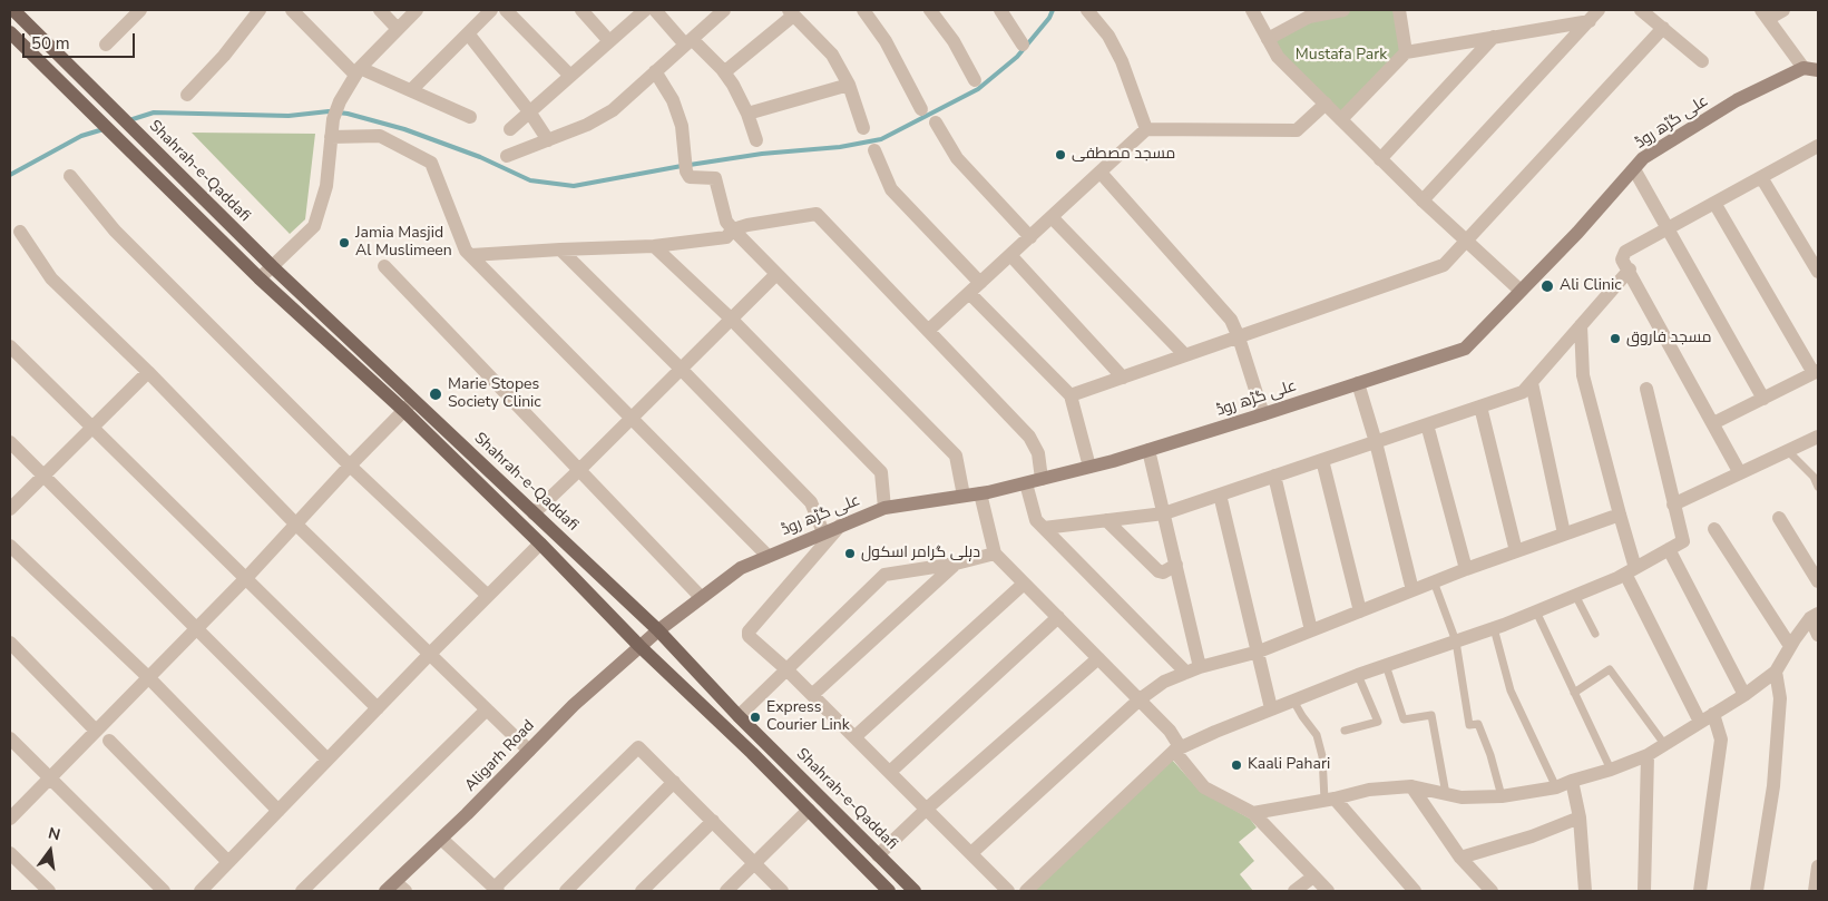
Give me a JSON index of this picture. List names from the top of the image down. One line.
{"streets":{"main road":["علی گڑھ روڈ","Shahrah-e-Qaddafi","Aligarh Road"]},"crossings":[["علی گڑھ روڈ","Shahrah-e-Qaddafi"],["علی گڑھ روڈ","Aligarh Road"],["Shahrah-e-Qaddafi","Aligarh Road"]],"parks":["Mustafa Park"],"places":["مسجد مصطفی","Jamia Masjid Al Muslimeen","Ali Clinic","مسجد فاروق","Marie Stopes Society Clinic","دہلی گرامر اسکول","Express Courier Link","Kaali Pahari"],"scale_bar":"50 m","north":"top"}
